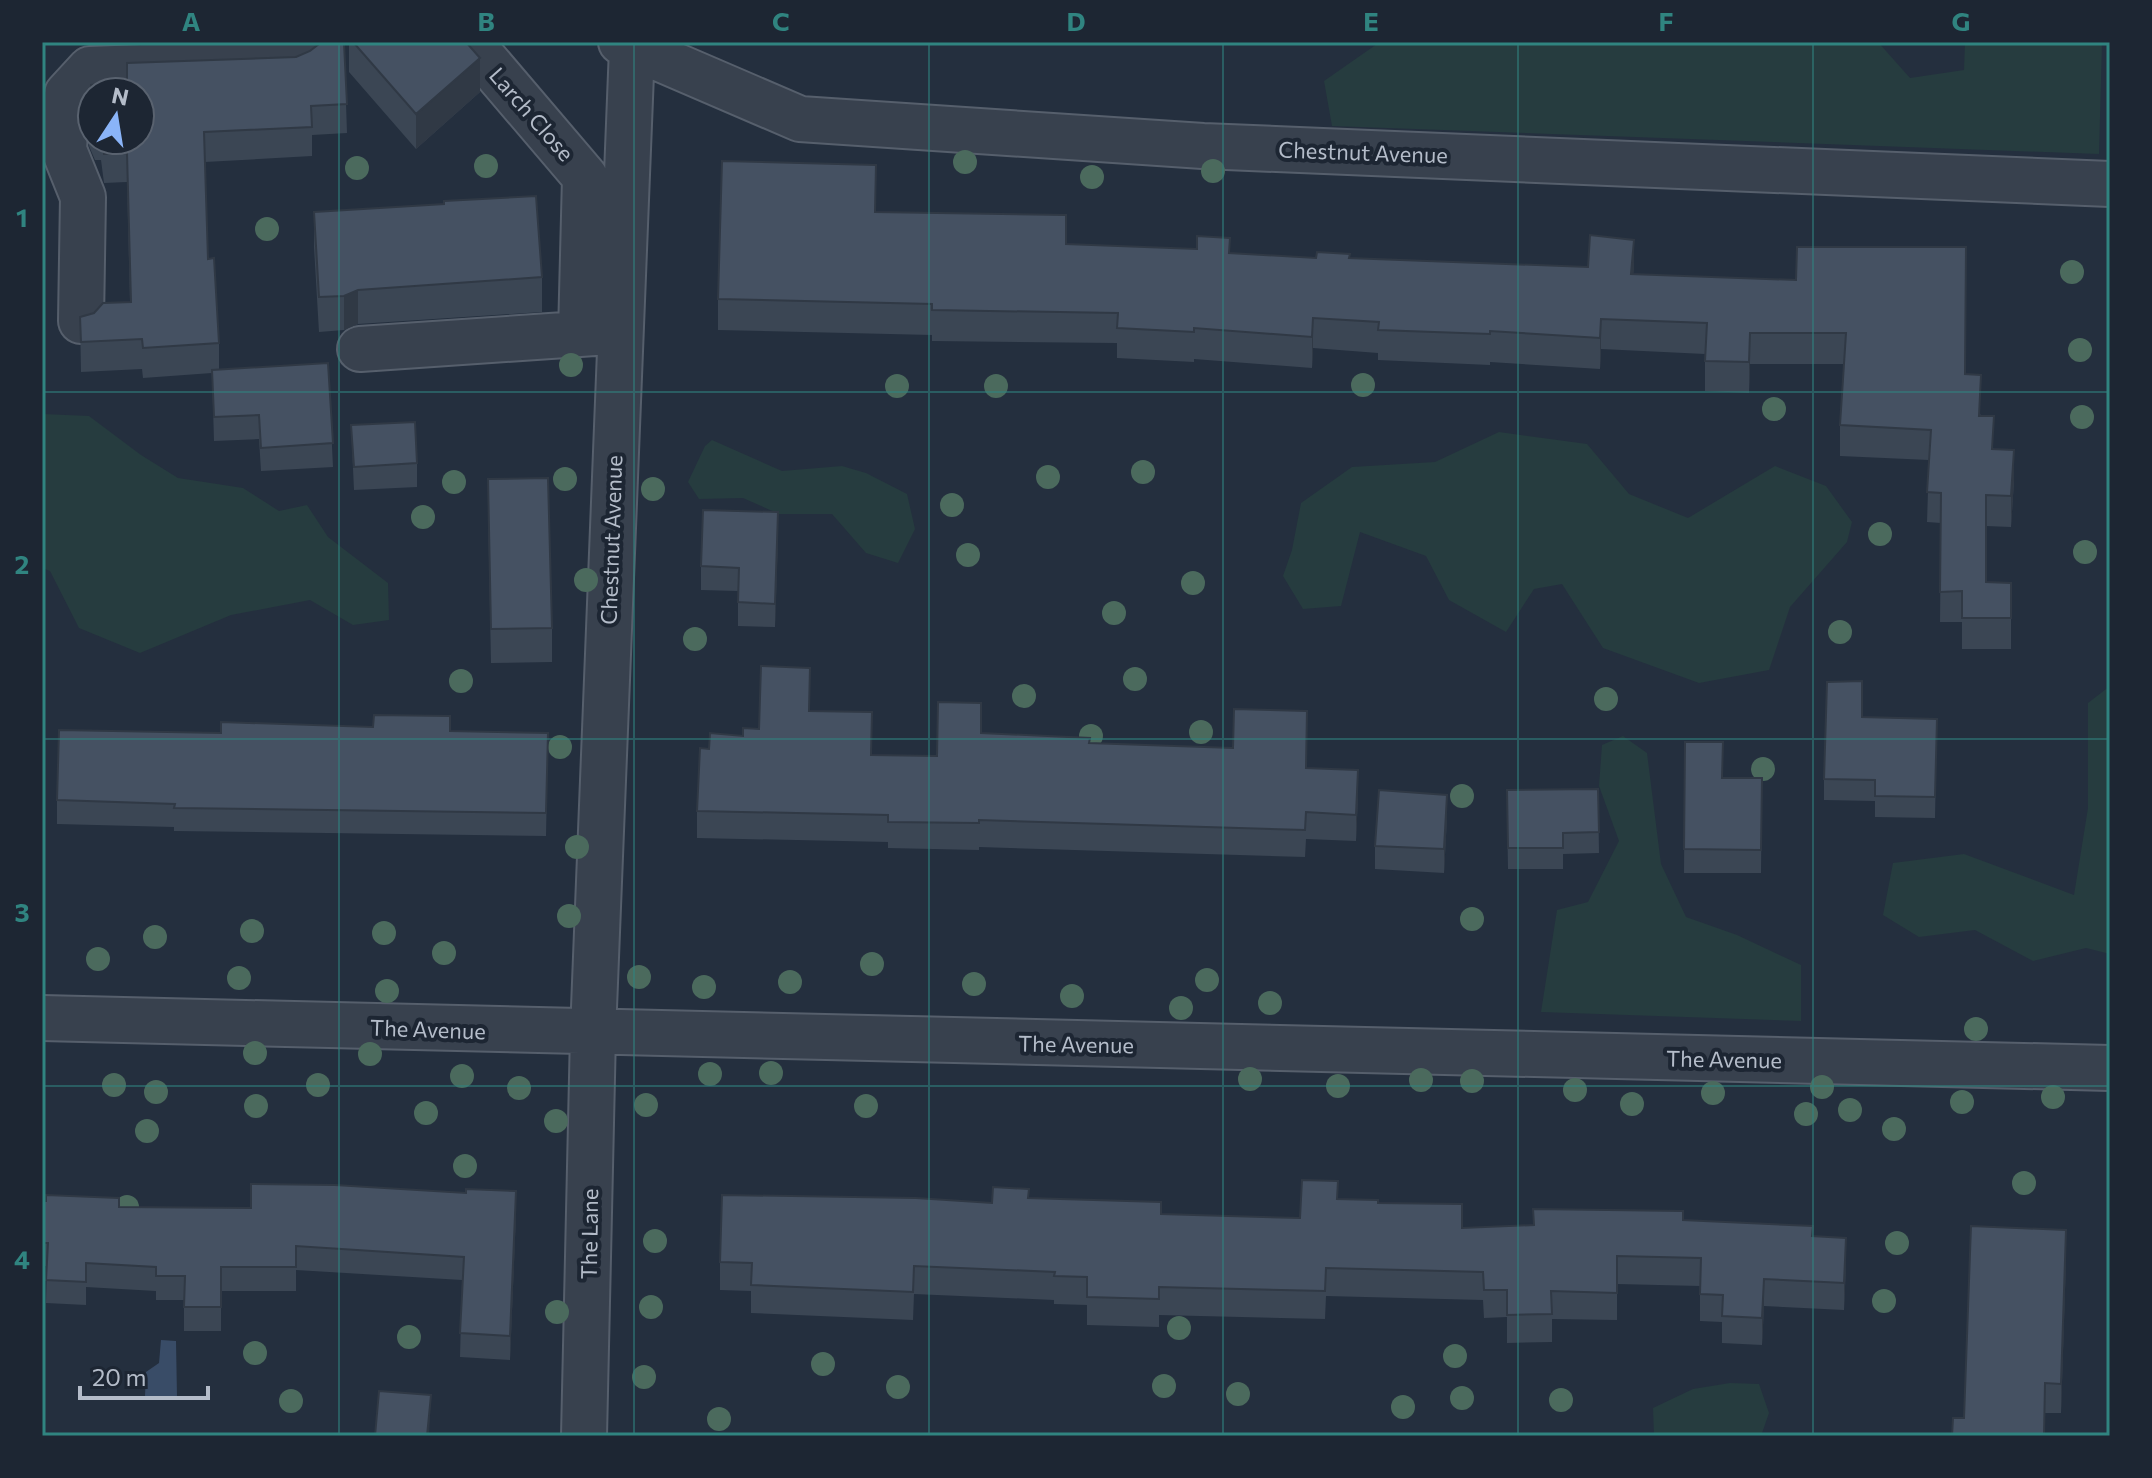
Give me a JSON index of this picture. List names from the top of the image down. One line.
{"streets":{"street":["Larch Close","Chestnut Avenue","The Avenue","The Lane"]},"crossings":[["Larch Close","Chestnut Avenue"],["Chestnut Avenue","The Avenue"],["Chestnut Avenue","The Lane"],["The Avenue","The Lane"]],"scale_bar":"20 m","north":"top","grid":{"columns":["A","B","C","D","E","F","G"],"rows":["1","2","3","4"]}}
